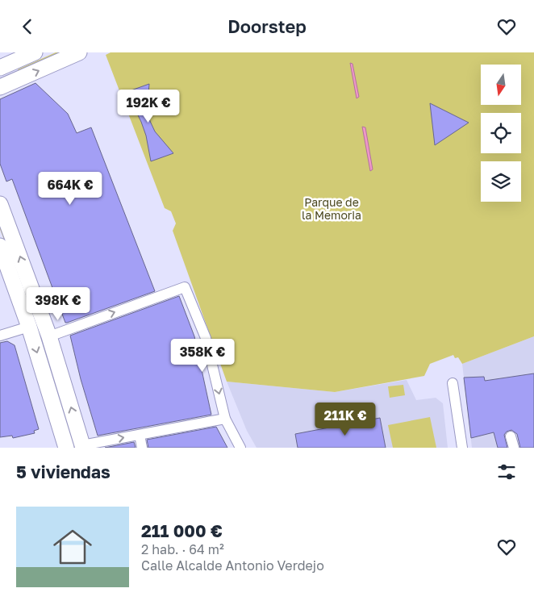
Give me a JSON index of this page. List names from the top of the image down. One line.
{"parks":["Parque de la Memoria"],"north":"bottom","page":{"header":"Doorstep","price":["192K €","664K €","398K €","358K €","211K €"],"heading":"5 viviendas","list":[{"name":"211 000 €","note":"2 hab. · 64 m² · Calle Alcalde Antonio Verdejo"}]}}
